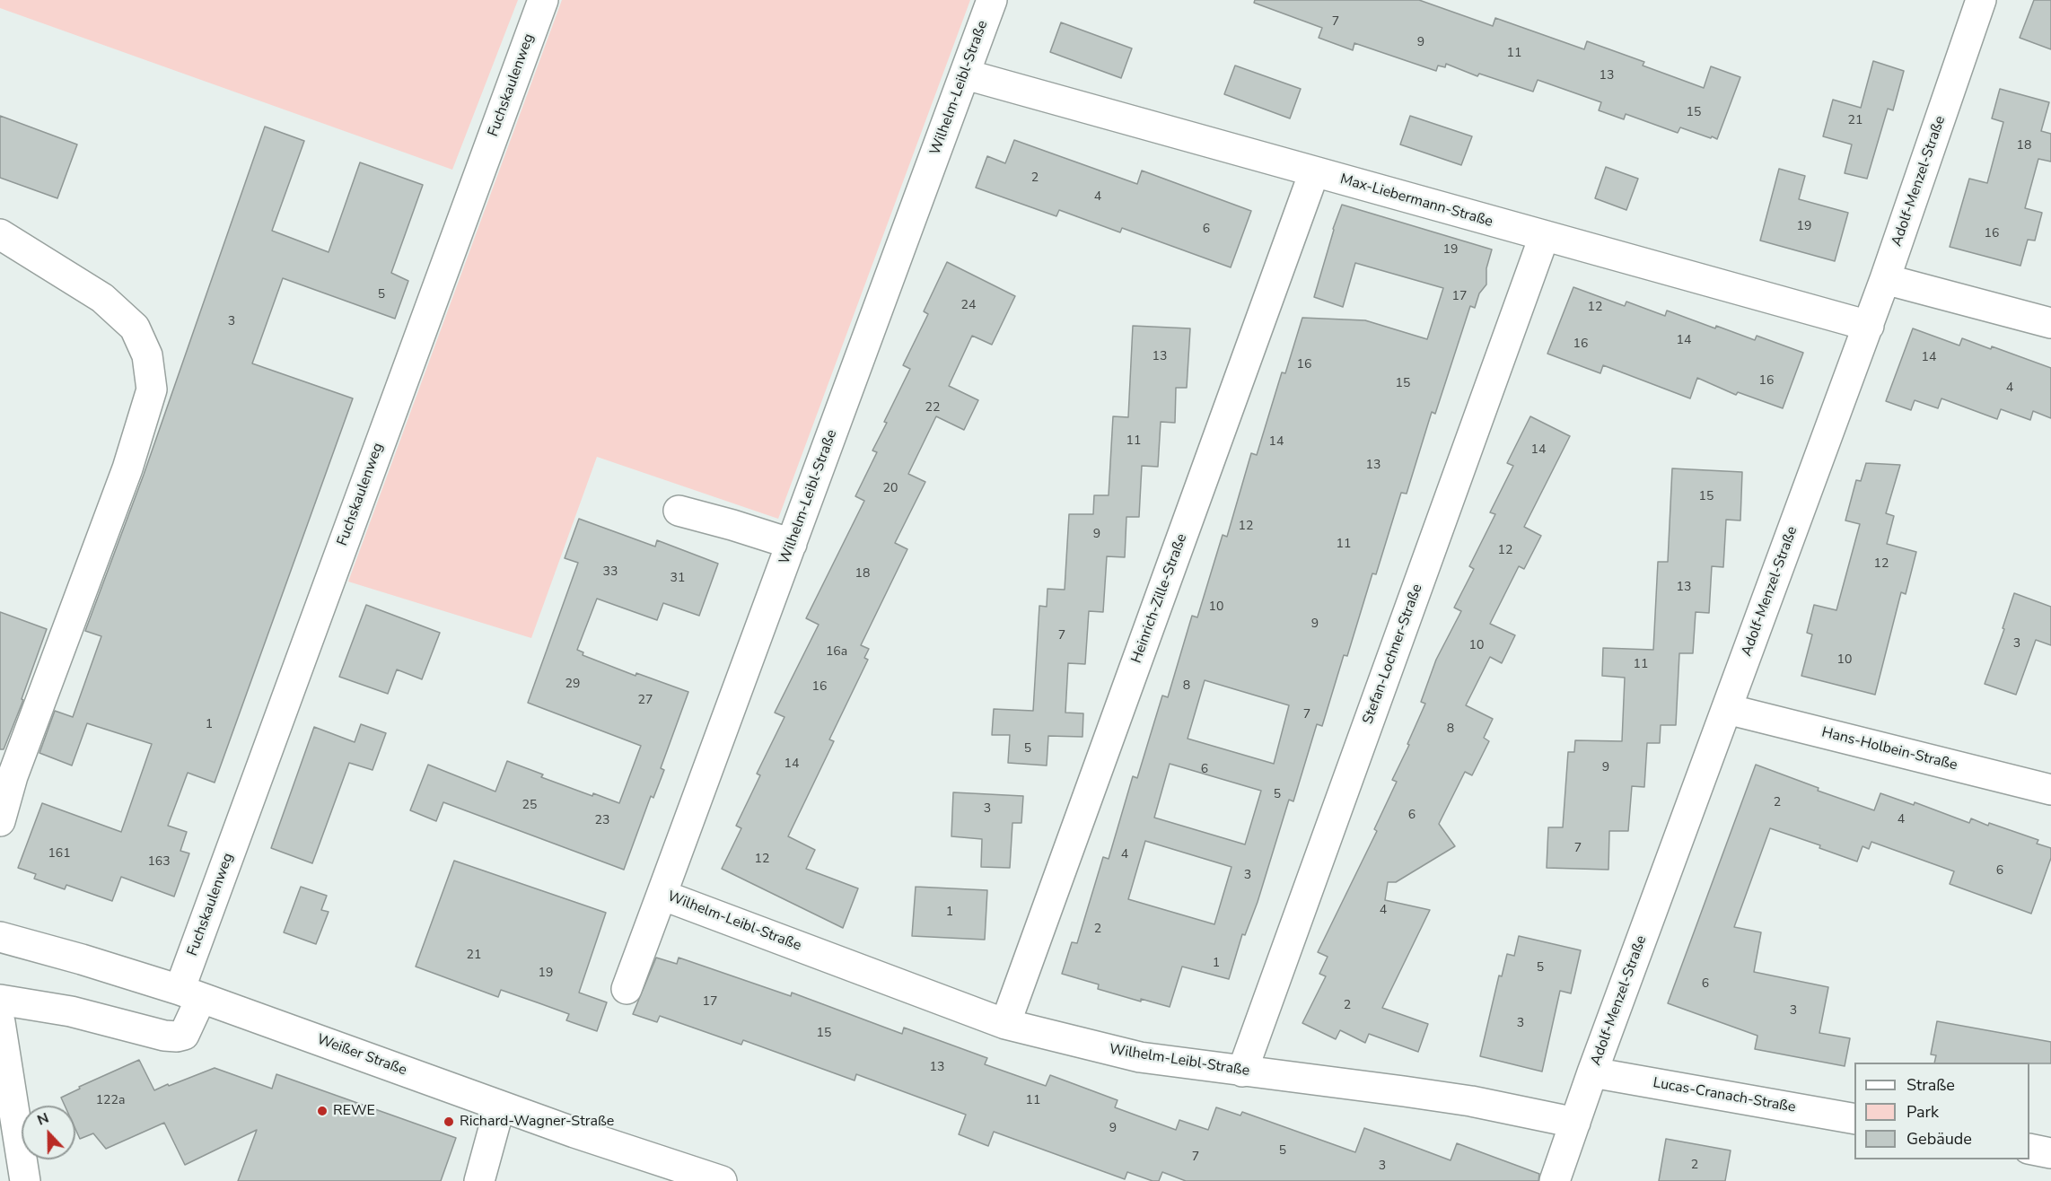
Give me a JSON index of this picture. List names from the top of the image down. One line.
{"streets":{"street":["Fuchskaulenweg","Wilhelm-Leibl-Straße","Adolf-Menzel-Straße","Max-Liebermann-Straße","Heinrich-Zille-Straße","Stefan-Lochner-Straße","Hans-Holbein-Straße","Weißer Straße","Lucas-Cranach-Straße"]},"crossings":[["Fuchskaulenweg","Weißer Straße"],["Wilhelm-Leibl-Straße","Adolf-Menzel-Straße"],["Wilhelm-Leibl-Straße","Max-Liebermann-Straße"],["Wilhelm-Leibl-Straße","Heinrich-Zille-Straße"],["Wilhelm-Leibl-Straße","Stefan-Lochner-Straße"],["Adolf-Menzel-Straße","Max-Liebermann-Straße"],["Adolf-Menzel-Straße","Hans-Holbein-Straße"],["Adolf-Menzel-Straße","Lucas-Cranach-Straße"],["Max-Liebermann-Straße","Heinrich-Zille-Straße"],["Max-Liebermann-Straße","Stefan-Lochner-Straße"]],"places":["REWE","Richard-Wagner-Straße"],"house_numbers":["7","9","11","13","15","21","18","2","4","19","6","16","19","5","17","24","12","3","14","16","13","14","16","16","15","4","22","11","14","14","13","20","15","12","9","11","12","12","33","18","31","13","10","9","7","3","10","16a","10","11","29","8","16","27","7","1","8","5","14","9","6","5","2","25","3","6","4","23","7","161","4","12","163","6","3","4","1","2","21","1","5","19","6","17","2","3","3","15","13","122a","11","9","5","7","2","3"],"legend":["Straße","Park","Gebäude"],"north":"top"}
